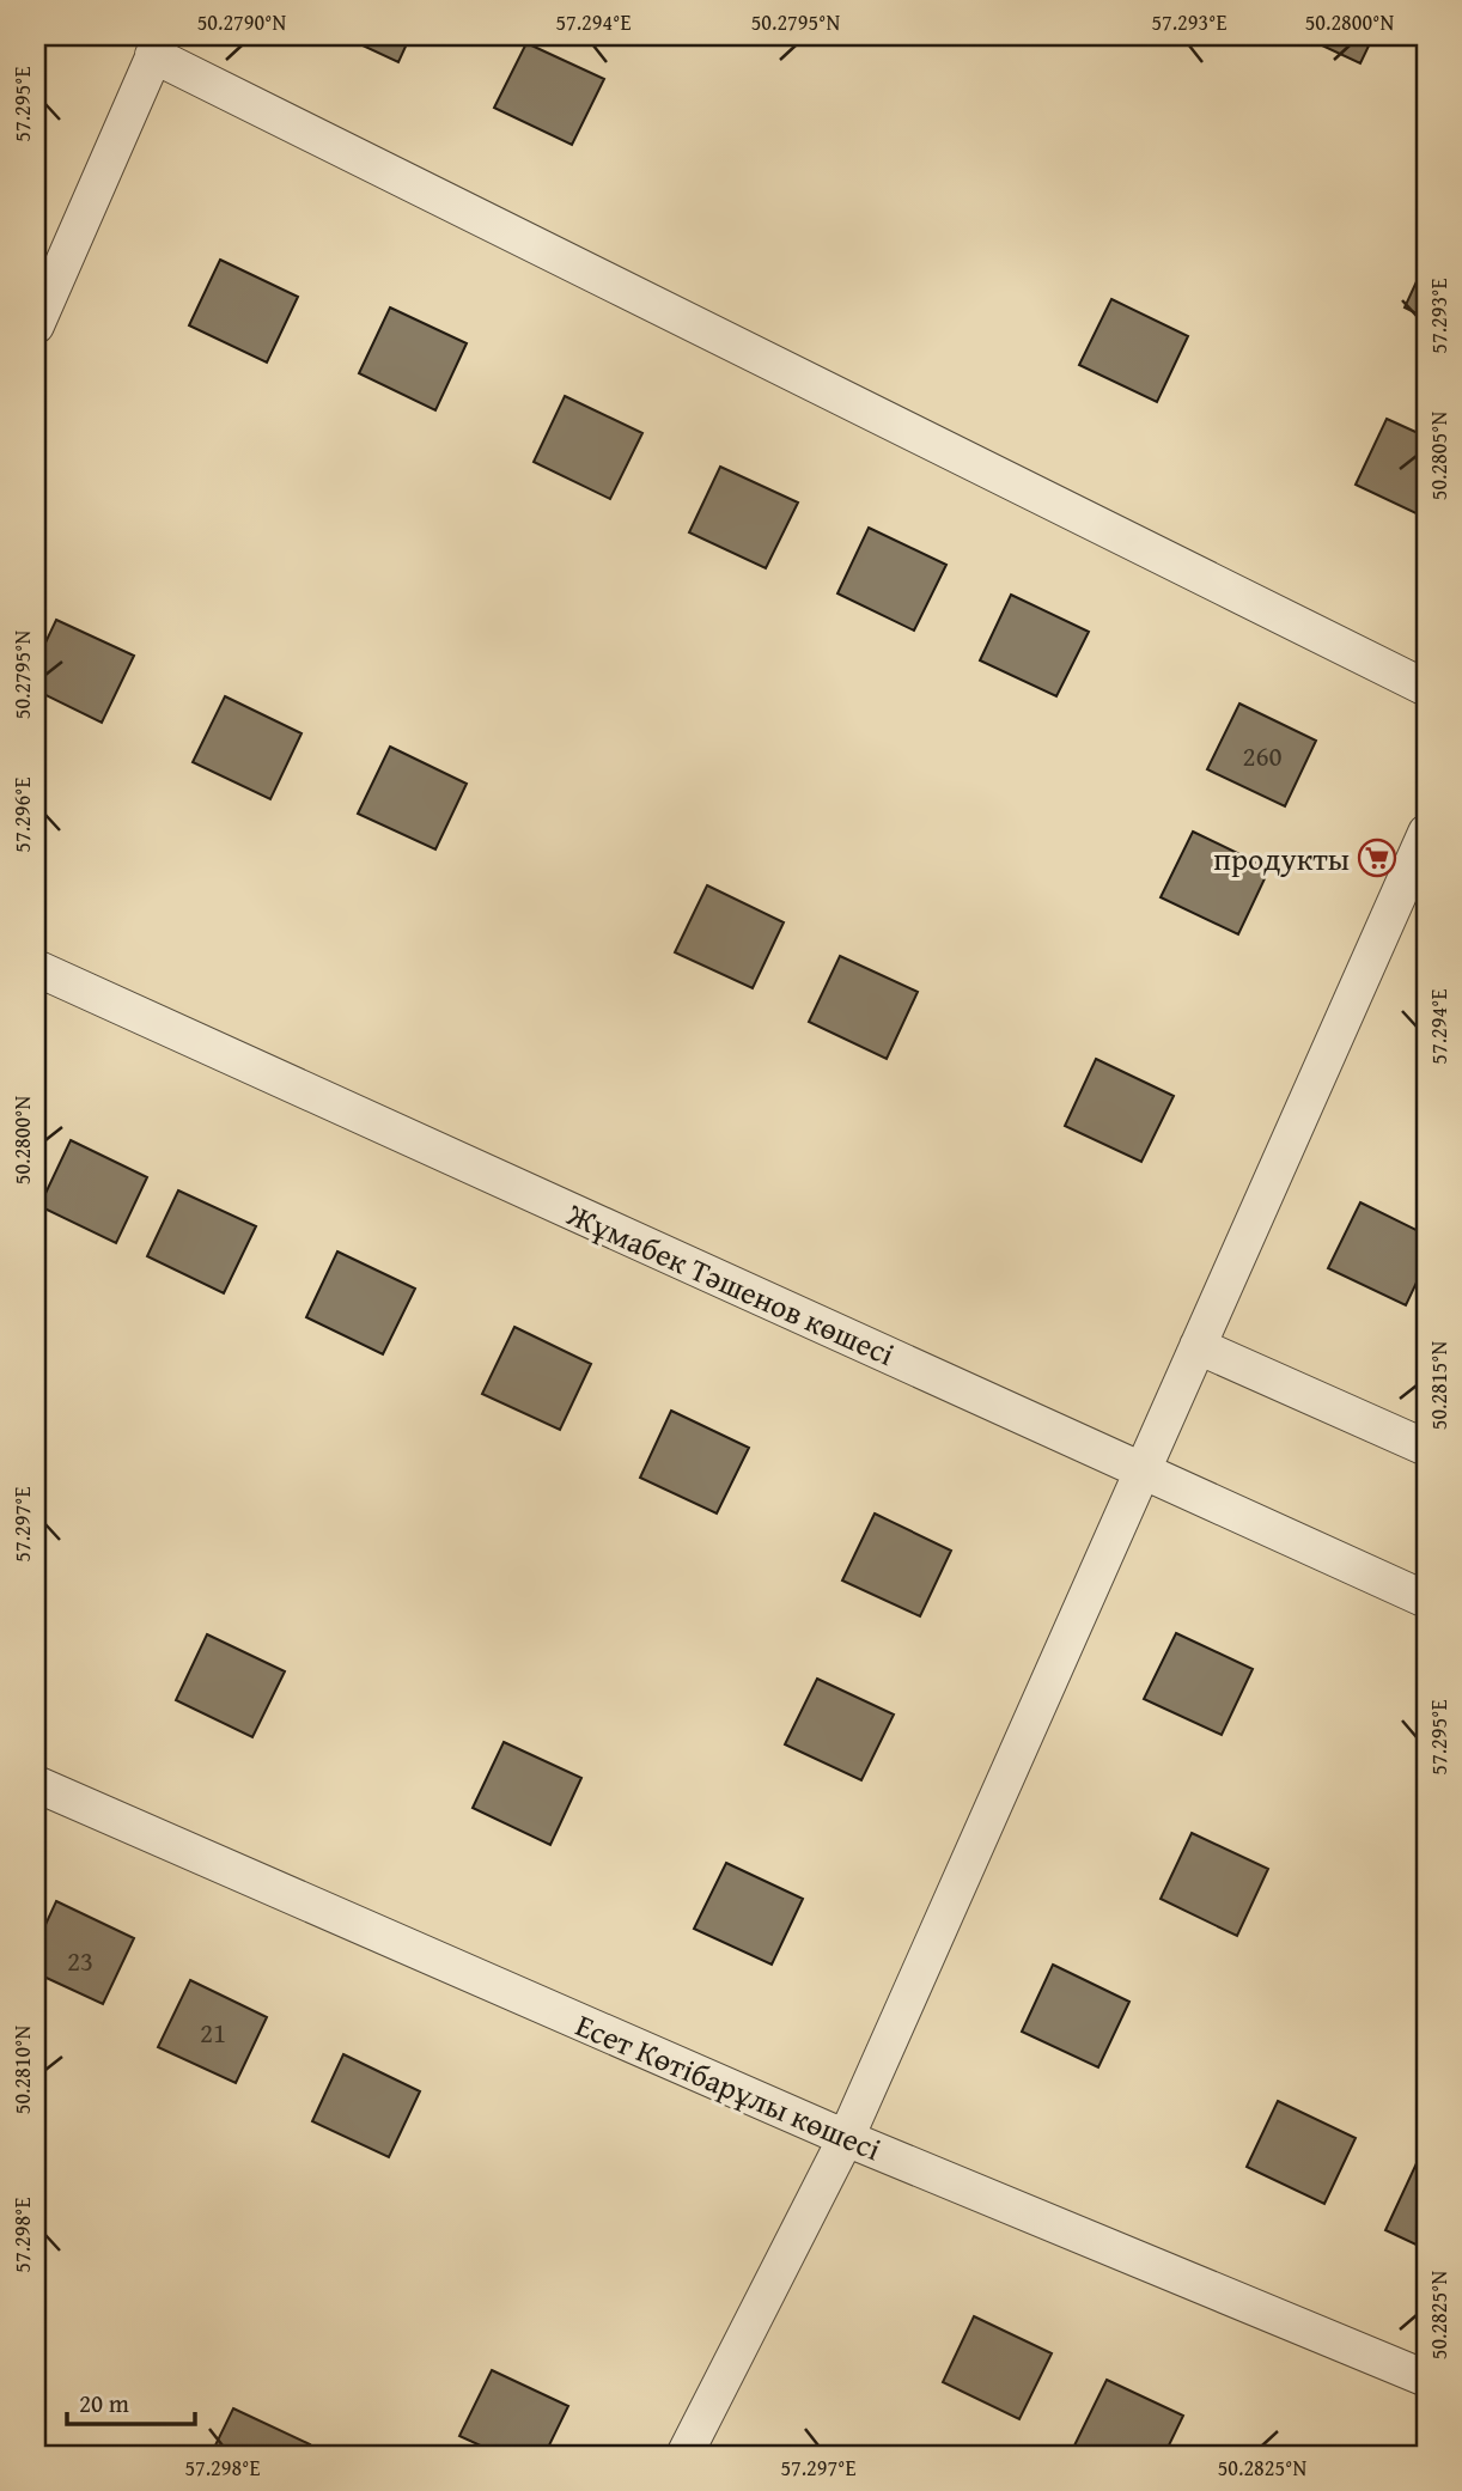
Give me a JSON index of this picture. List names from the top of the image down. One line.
{"streets":{"street":["Жұмабек Тәшенов көшесі","Есет Көтібарұлы көшесі"]},"places":{"supermarket":["продукты"]},"house_numbers":["260","23","21"],"scale_bar":"20 m","coordinates":["50.2790°N","57.294°E","50.2795°N","57.293°E","50.2800°N","57.295°E","50.2805°N","57.296°E","50.2815°N","57.297°E","50.2810°N","57.298°E","50.2825°N"]}
